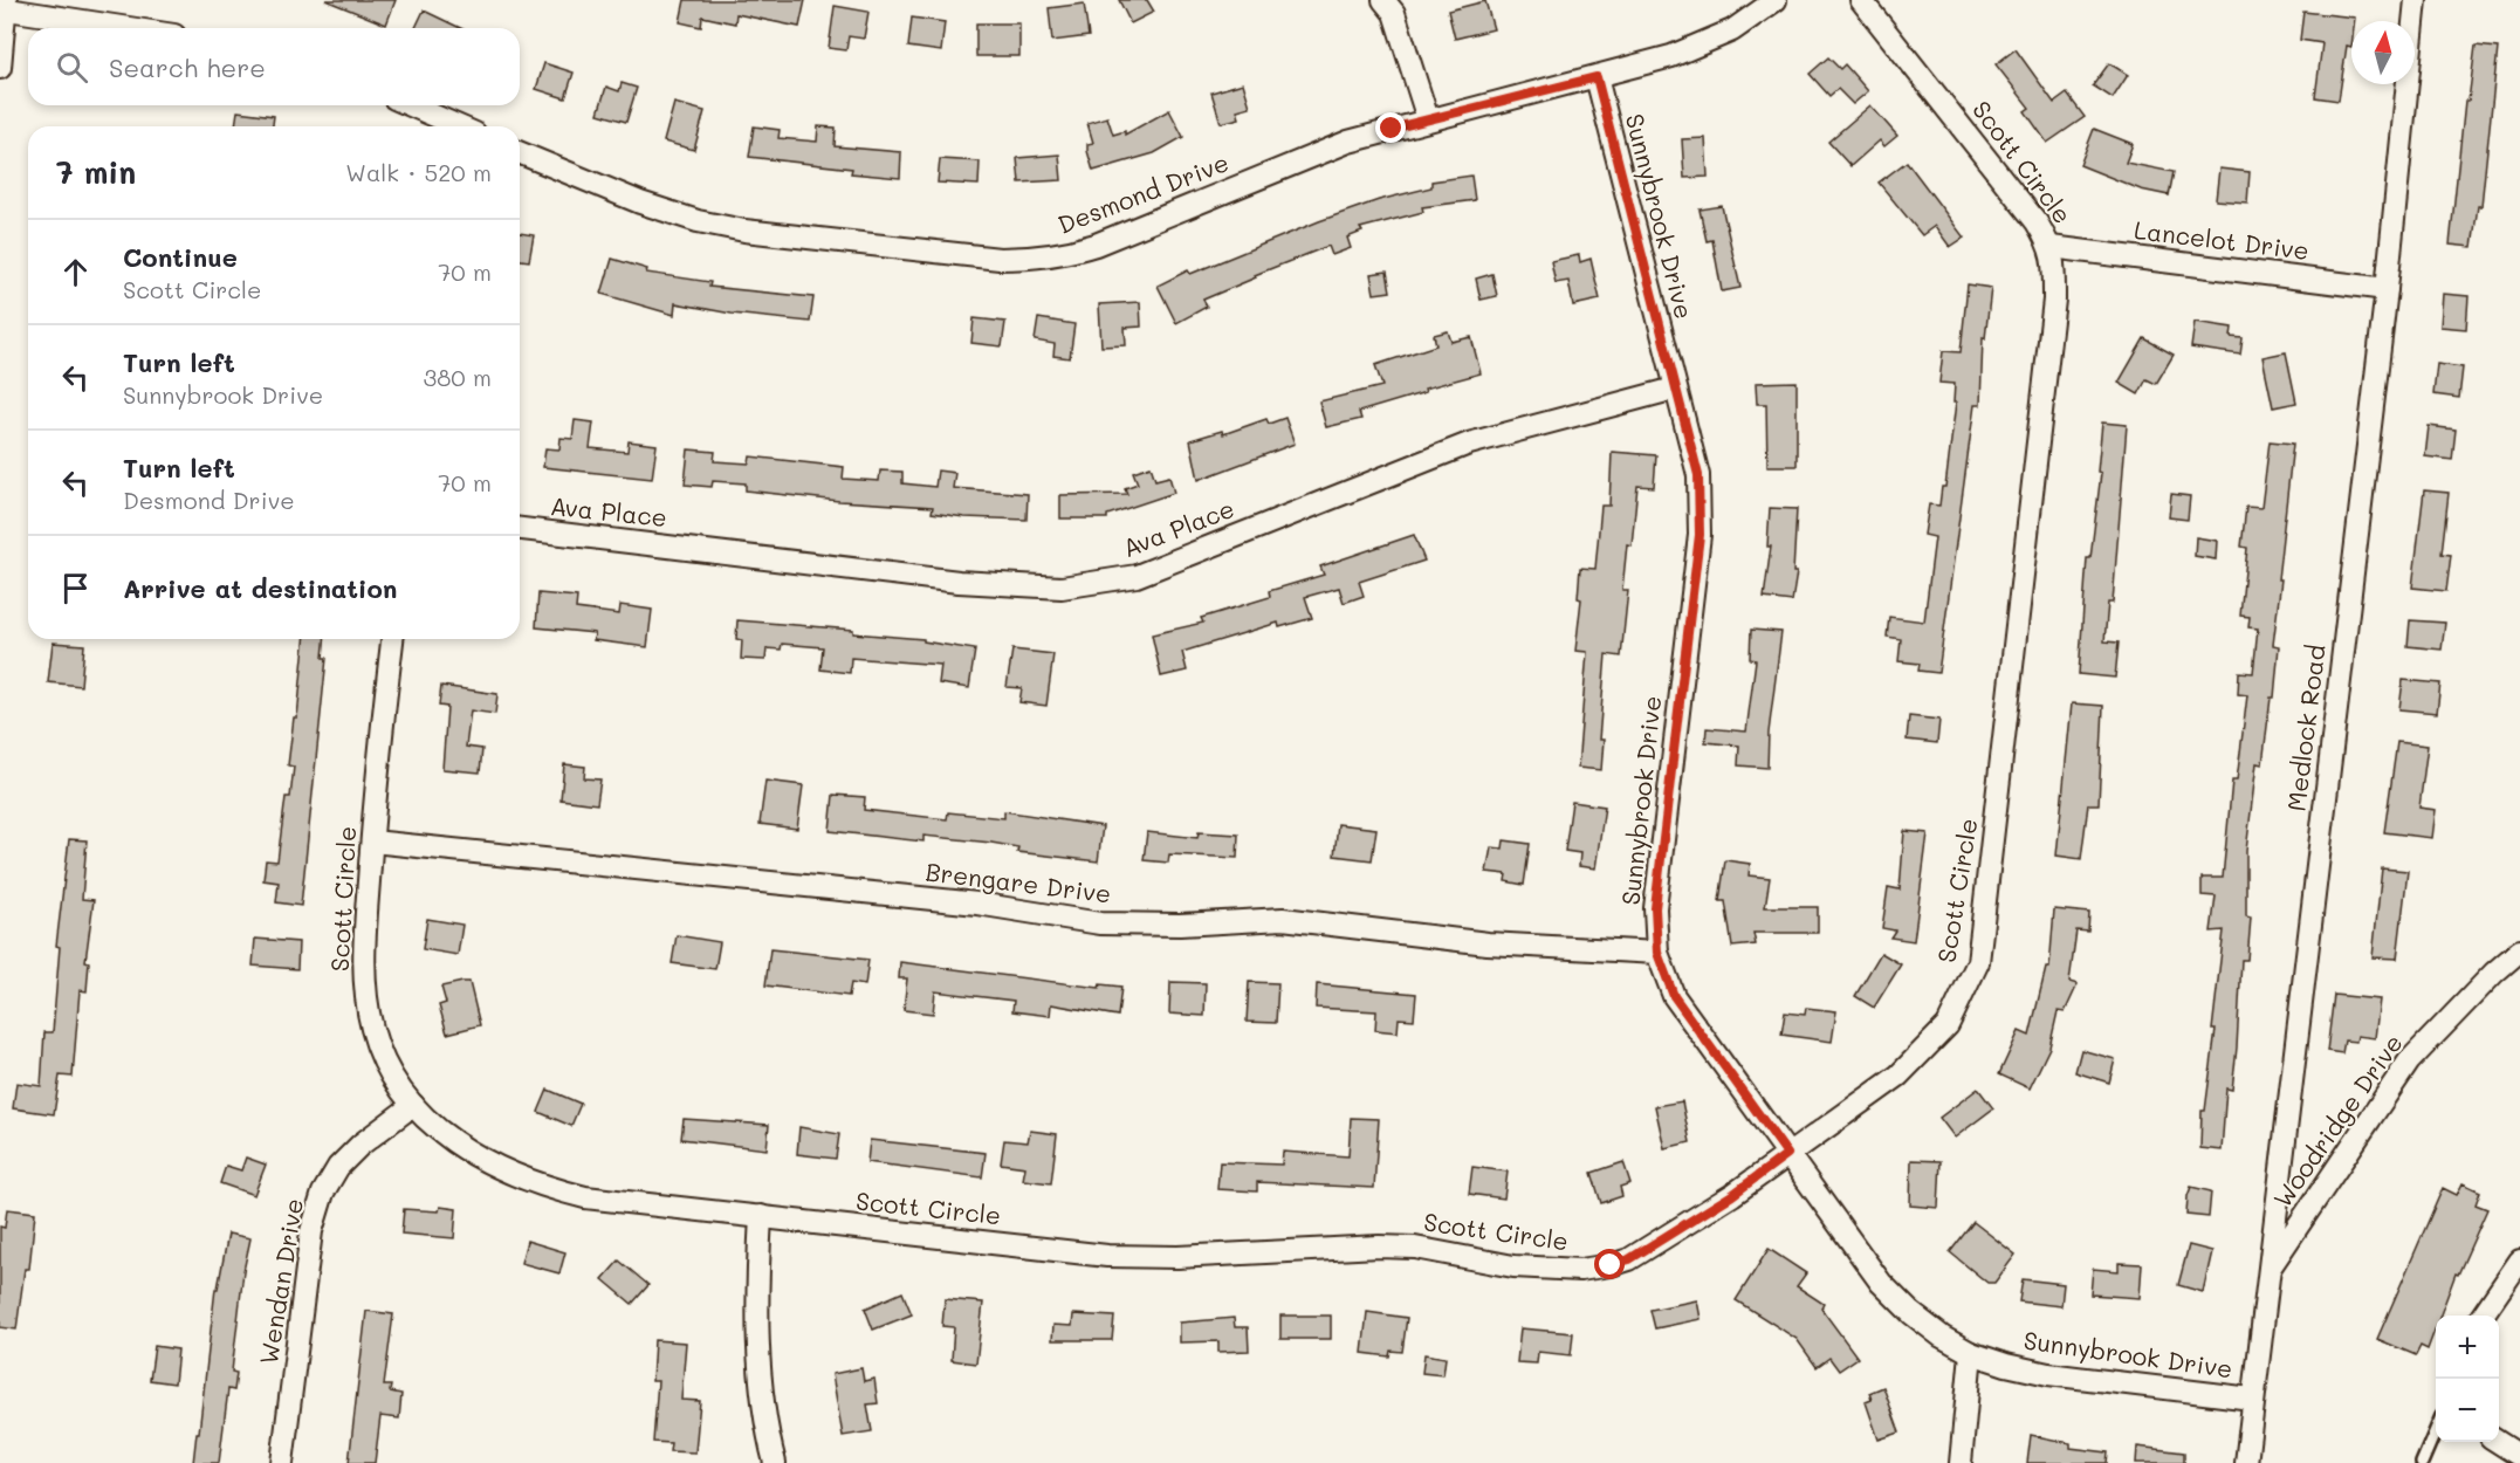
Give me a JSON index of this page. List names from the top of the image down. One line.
{"streets":{"street":["Scott Circle","Desmond Drive","Sunnybrook Drive","Lancelot Drive","Ava Place","Medlock Road","Brengare Drive","Woodridge Drive","Wendan Drive"]},"crossings":[["Scott Circle","Sunnybrook Drive"],["Scott Circle","Lancelot Drive"],["Scott Circle","Brengare Drive"],["Scott Circle","Wendan Drive"],["Desmond Drive","Sunnybrook Drive"],["Sunnybrook Drive","Ava Place"],["Sunnybrook Drive","Medlock Road"],["Sunnybrook Drive","Brengare Drive"],["Lancelot Drive","Medlock Road"],["Medlock Road","Woodridge Drive"]],"north":"top","page":{"search":"Search here","heading":["7 min","Walk · 520 m"],"list":[["Continue","Scott Circle","70 m"],["Turn left","Sunnybrook Drive","380 m"],["Turn left","Desmond Drive","70 m"],"Arrive at destination"],"map_buttons":["+","−"]}}
